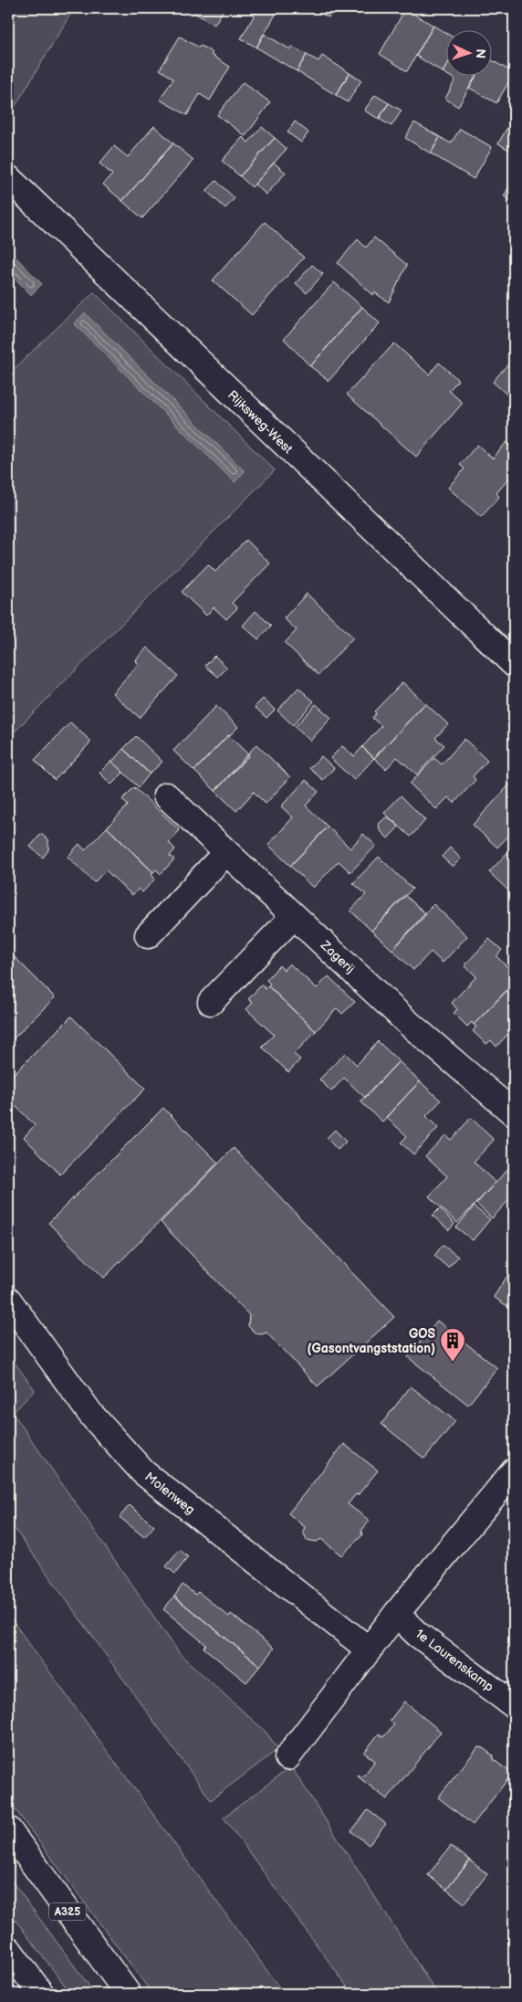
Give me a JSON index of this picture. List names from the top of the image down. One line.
{"streets":{"main road":["Rijksweg-West","Zagerij","Molenweg","1e Laurenskamp","A325"]},"places":{"building":["GOS (Gasontvangststation)"]},"north":"right"}
